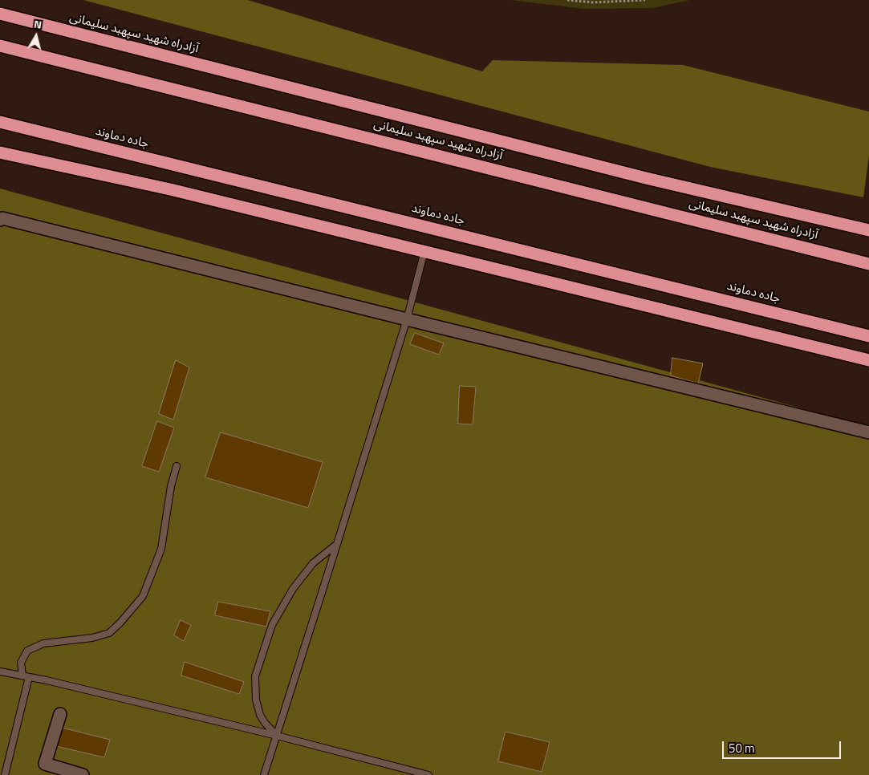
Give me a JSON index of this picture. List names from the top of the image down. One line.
{"streets":{"highway":["آزادراه شهید سپهبد سلیمانی","جاده دماوند"]},"scale_bar":"50 m","north":"top"}
